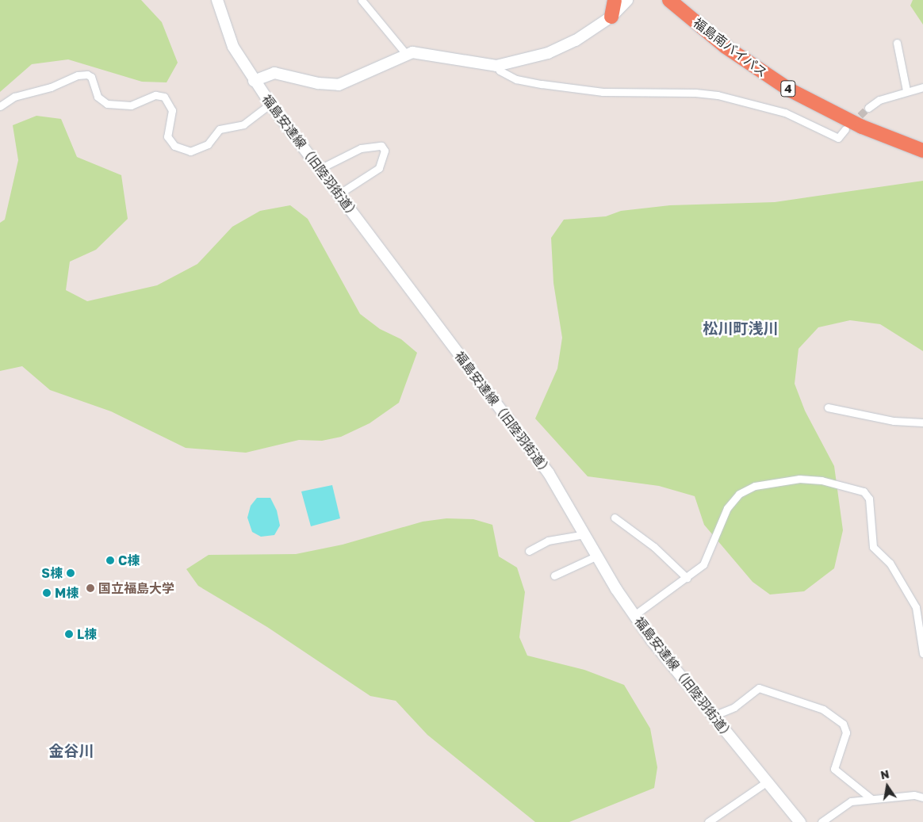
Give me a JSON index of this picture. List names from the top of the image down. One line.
{"streets":{"highway":["福島南バイパス","4"],"main road":["福島安達線（旧陸羽街道）"]},"districts":["松川町浅川","金谷川"],"places":["C棟","S棟","国立福島大学","M棟","L棟"],"north":"top"}
